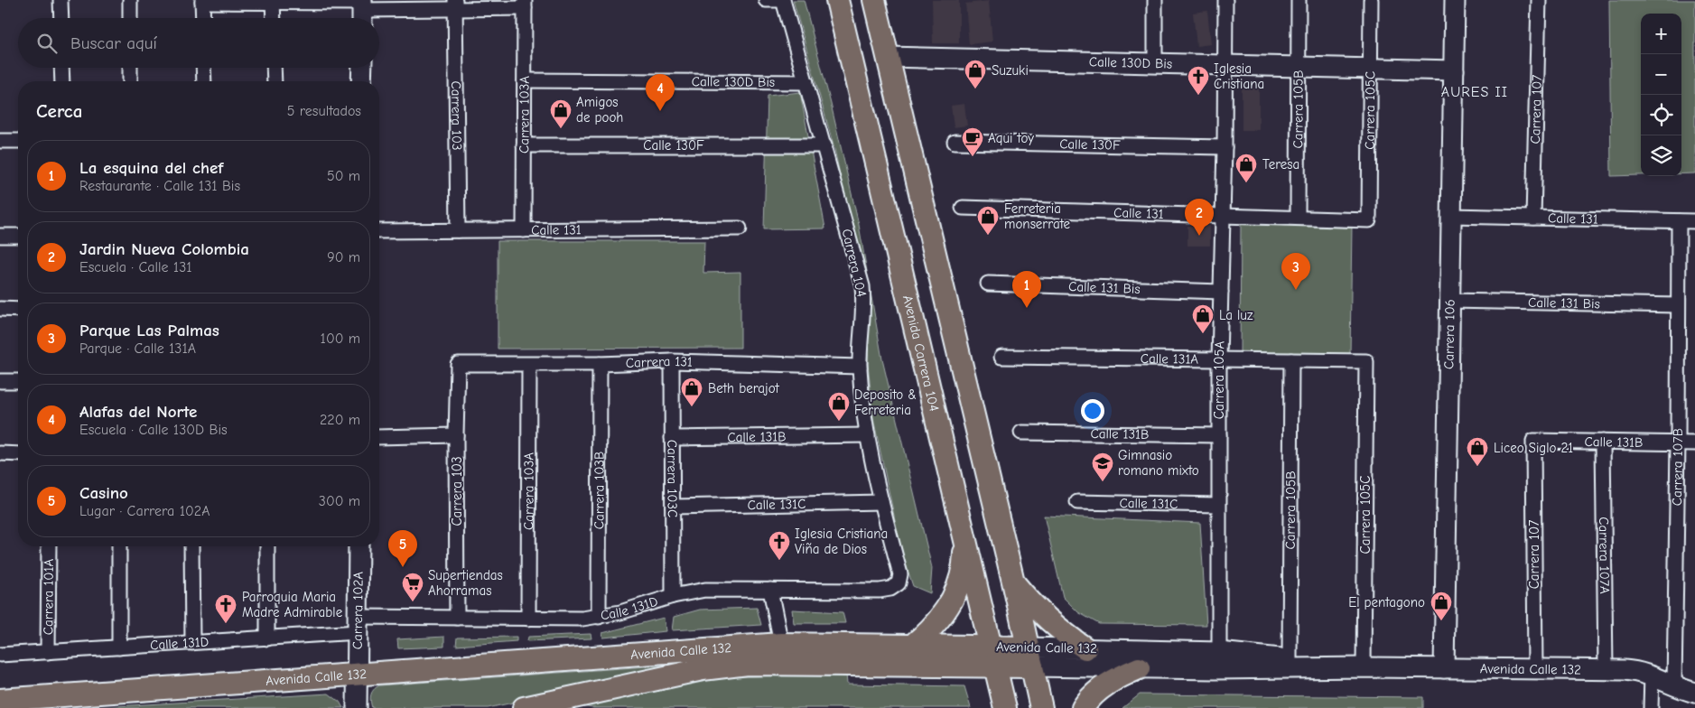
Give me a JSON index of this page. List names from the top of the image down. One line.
{"streets":{"main road":["Avenida Carrera 104","Avenida Calle 132"],"street":["Calle 130D Bis","Carrera 105B","Carrera 107","Carrera 105C","Carrera 103A","Carrera 103","Calle 130F","Calle 131","Carrera 104","Calle 131 Bis","Carrera 106","Calle 131A","Carrera 131","Carrera 105A","Calle 131B","Carrera 107B","Carrera 103C","Carrera 103B","Calle 131C","Carrera 107A","Carrera 101A","Calle 131D","Carrera 102A"]},"crossings":[["Calle 130D Bis","Carrera 105B"],["Calle 130D Bis","Carrera 105C"],["Calle 130D Bis","Carrera 103A"],["Calle 130D Bis","Carrera 104"],["Calle 130D Bis","Carrera 106"],["Calle 130D Bis","Carrera 105A"],["Carrera 105B","Calle 131"],["Carrera 105B","Calle 131A"],["Carrera 105B","Avenida Calle 132"],["Carrera 107","Calle 131"],["Carrera 107","Calle 131B"],["Carrera 107","Avenida Calle 132"],["Carrera 105C","Calle 131"],["Carrera 105C","Calle 131A"],["Carrera 105C","Avenida Calle 132"],["Carrera 103A","Calle 130F"],["Carrera 103A","Calle 131"],["Carrera 103A","Carrera 131"],["Carrera 103A","Calle 131D"],["Carrera 103","Calle 131"],["Carrera 103","Carrera 131"],["Carrera 103","Calle 131D"],["Calle 130F","Carrera 104"],["Calle 130F","Carrera 105A"],["Calle 131","Carrera 106"],["Calle 131","Carrera 105A"],["Calle 131","Carrera 107B"],["Carrera 104","Carrera 131"],["Carrera 104","Calle 131B"],["Carrera 104","Calle 131C"],["Carrera 104","Calle 131D"],["Calle 131 Bis","Carrera 106"],["Calle 131 Bis","Carrera 105A"],["Calle 131 Bis","Carrera 107B"],["Carrera 106","Avenida Calle 132"],["Avenida Carrera 104","Avenida Calle 132"],["Calle 131A","Carrera 105A"],["Carrera 131","Carrera 103C"],["Carrera 131","Carrera 103B"],["Carrera 105A","Calle 131B"],["Carrera 105A","Calle 131C"],["Carrera 105A","Avenida Calle 132"],["Calle 131B","Carrera 107B"],["Calle 131B","Carrera 103C"],["Calle 131B","Carrera 107A"],["Carrera 107B","Avenida Calle 132"],["Carrera 103C","Calle 131C"],["Carrera 103C","Calle 131D"],["Carrera 103B","Calle 131D"],["Carrera 107A","Avenida Calle 132"],["Carrera 101A","Calle 131D"],["Calle 131D","Carrera 102A"],["Carrera 102A","Avenida Calle 132"]],"districts":["AURES II"],"places":{"shop":["Suzuki","Amigos de pooh","Teresa","Ferreteria monserrate","La luz","Beth berajot","Deposito & Ferreteria","Liceo Siglo 21","El pentagono"],"church":["Iglesia Cristiana","Iglesia Cristiana Viña de Dios","Parroquia Maria Madre Admirable"],"cafe":["Aqui toy"],"school or university":["Gimnasio romano mixto"],"supermarket":["Supertiendas Ahorramas"]},"page":{"map_buttons":["+","−"],"search":"Buscar aquí","pins":["4","2","3","1","5"],"heading":["Cerca","5 resultados"],"list":[{"mark":"1","name":"La esquina del chef","note":"Restaurante · Calle 131 Bis","value":"50 m"},{"mark":"2","name":"Jardin Nueva Colombia","note":"Escuela · Calle 131","value":"90 m"},{"mark":"3","name":"Parque Las Palmas","note":"Parque · Calle 131A","value":"100 m"},{"mark":"4","name":"Alafas del Norte","note":"Escuela · Calle 130D Bis","value":"220 m"},{"mark":"5","name":"Casino","note":"Lugar · Carrera 102A","value":"300 m"}]}}
